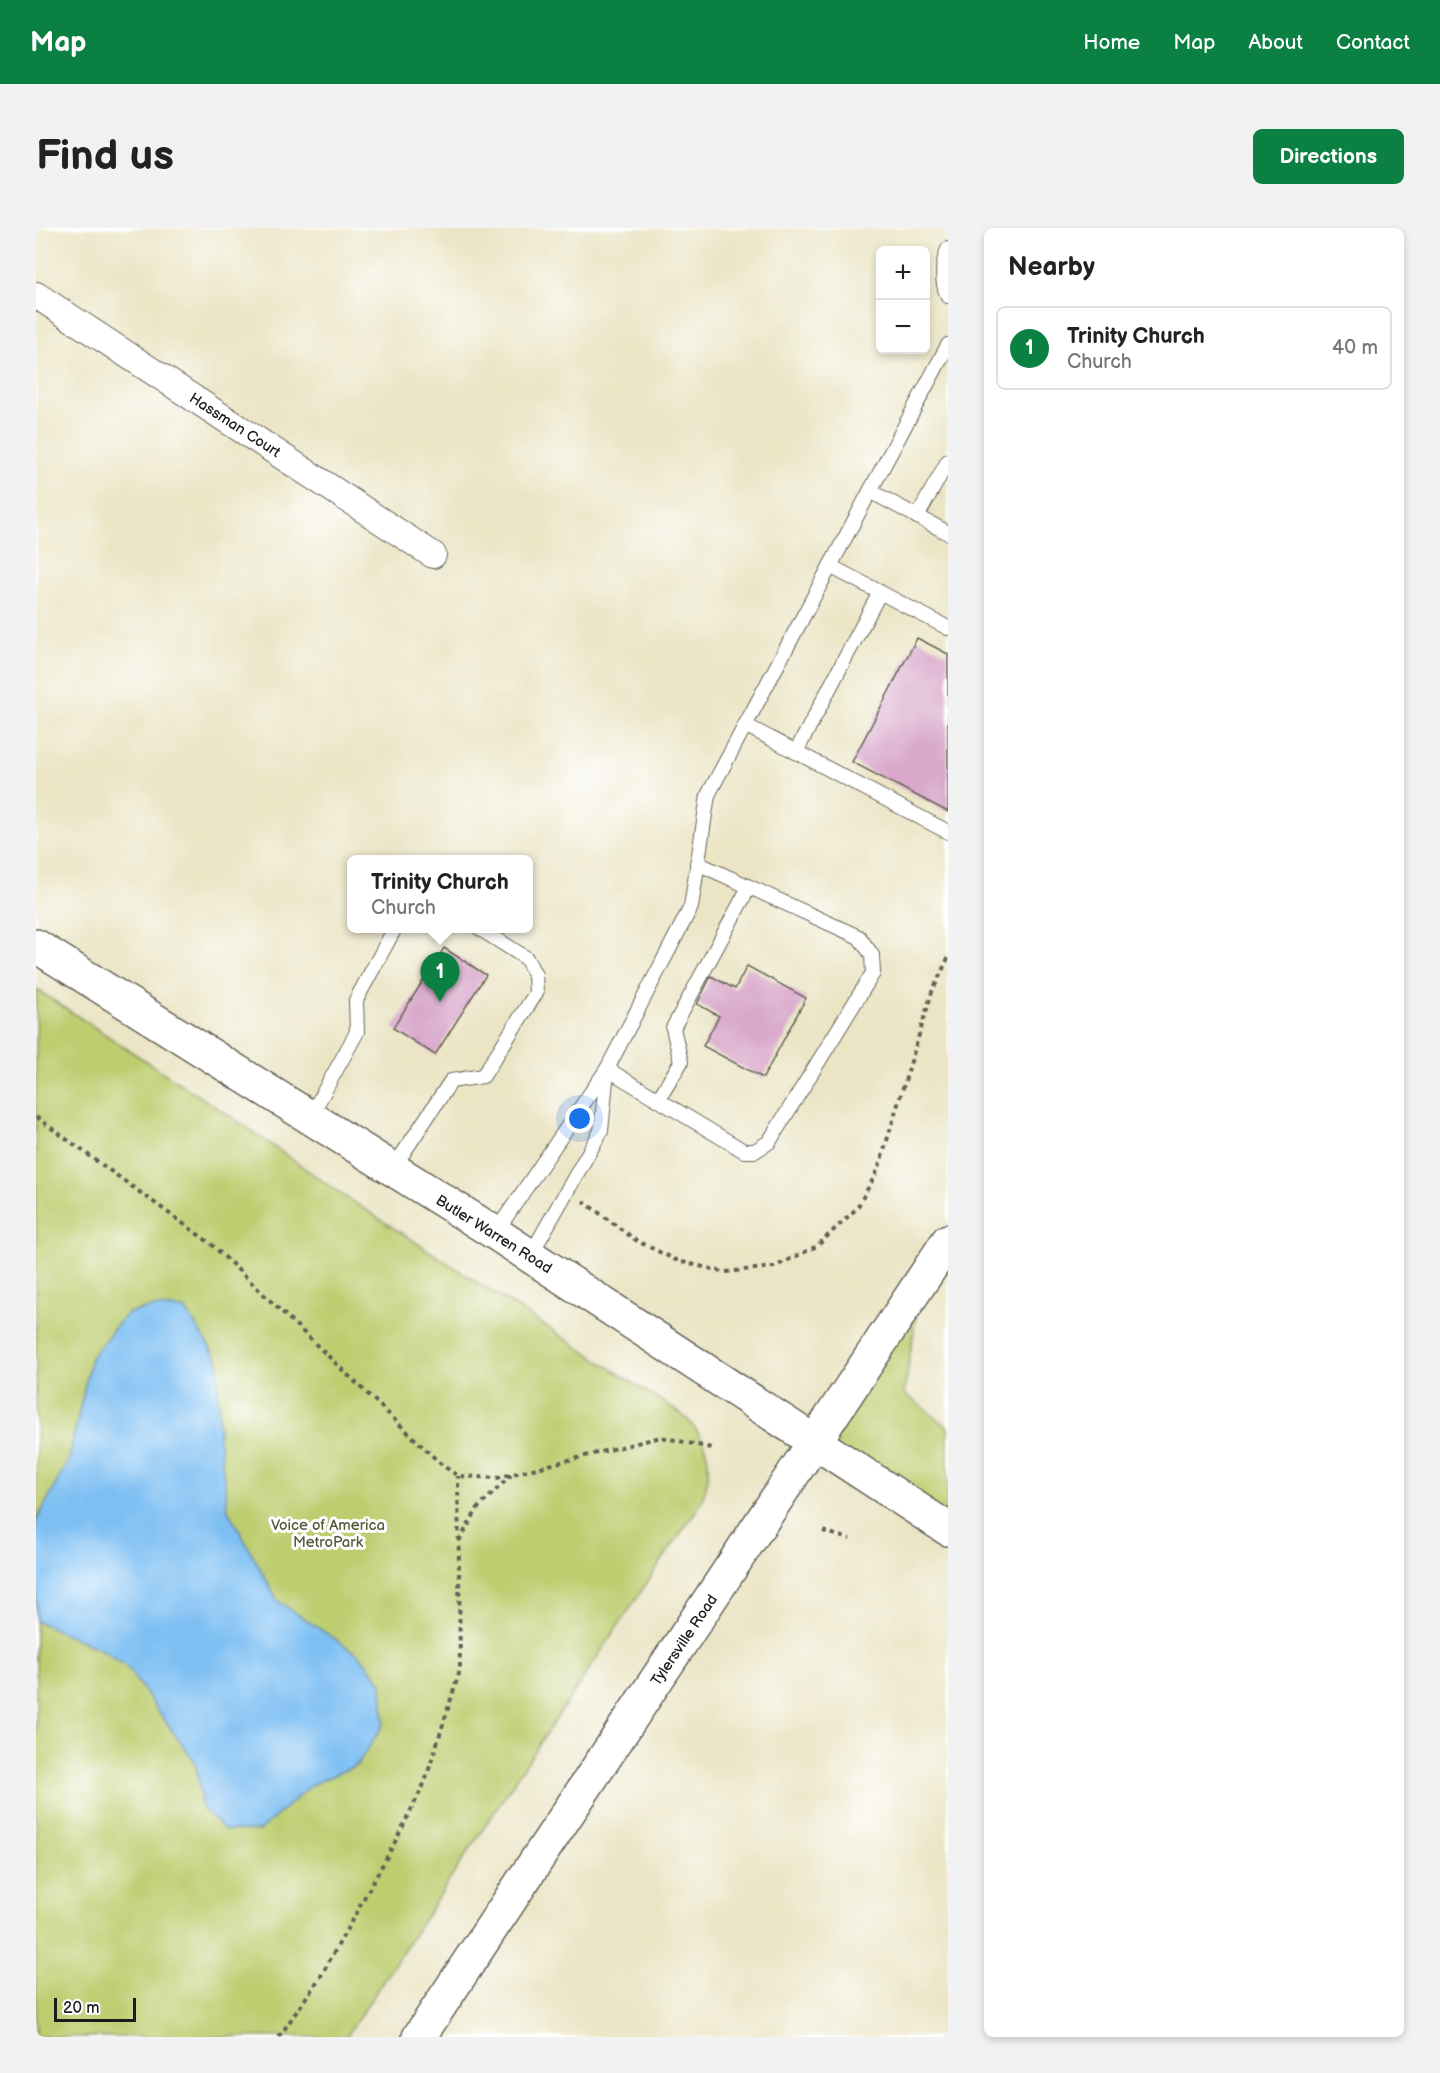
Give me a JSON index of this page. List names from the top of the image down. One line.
{"streets":{"main road":["Butler Warren Road","Tylersville Road"],"street":["Hassman Court"]},"crossings":[["Butler Warren Road","Tylersville Road"]],"parks":["Voice of America MetroPark"],"scale_bar":"20 m","page":{"header":"Map","nav":["Home","Map","About","Contact"],"buttons":"Directions","title":"Find us","heading":"Nearby","map_buttons":["+","−"],"list":[{"mark":"1","name":"Trinity Church","note":"Church","value":"40 m"}],"popup":["Trinity Church","Church"],"pins":"1","scale":"20 m"}}
